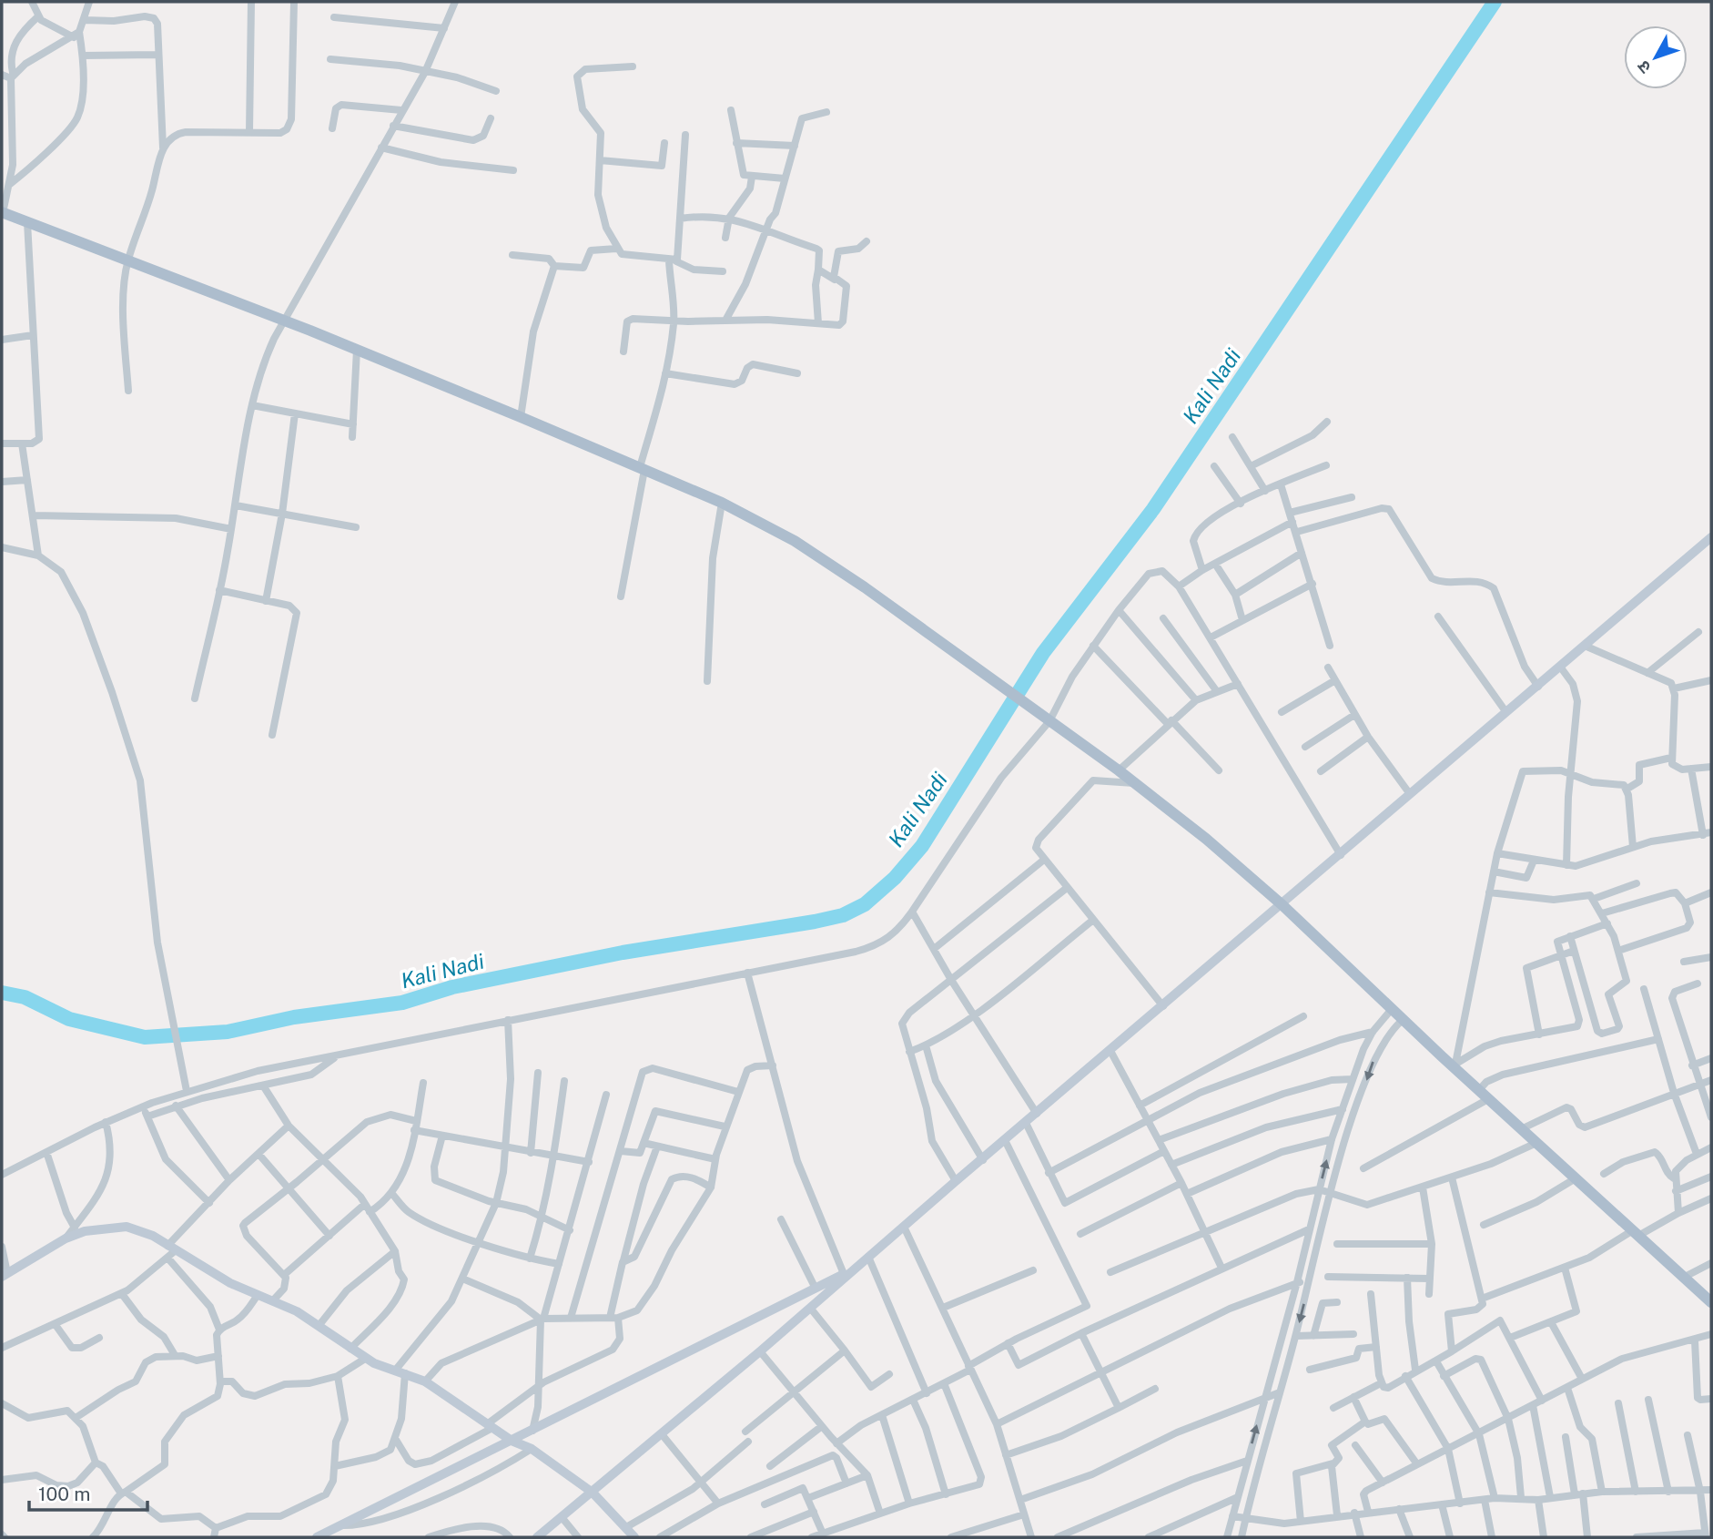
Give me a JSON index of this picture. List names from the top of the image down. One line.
{"water":["Kali Nadi"],"scale_bar":"100 m","north":"bottom left"}
